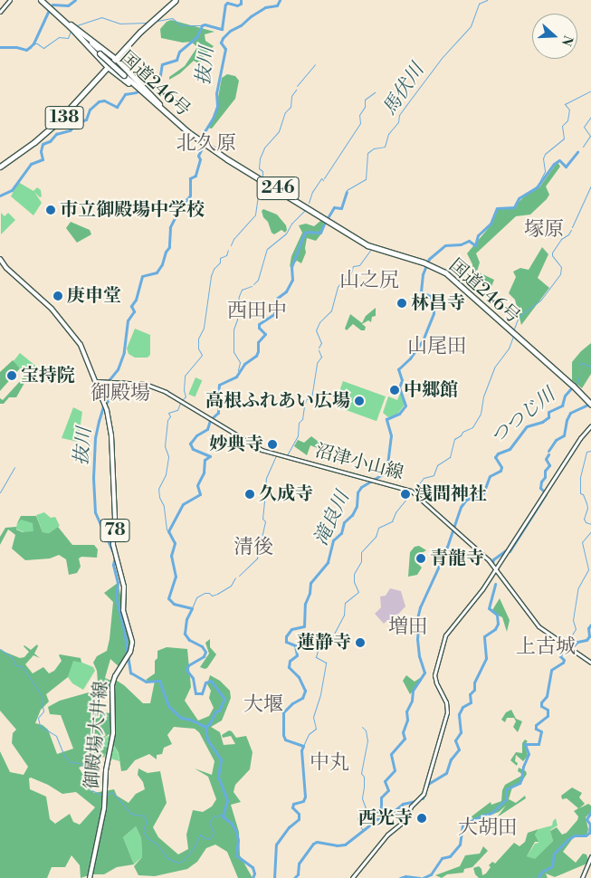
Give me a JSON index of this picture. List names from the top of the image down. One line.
{"streets":{"highway":["国道246号","138","246"],"main road":["沼津小山線","78","御殿場大井線"]},"crossings":[["国道246号","246"],["138","246"],["沼津小山線","御殿場大井線"]],"districts":["北久原","塚原","山之尻","西田中","山尾田","御殿場","清後","増田","上古城","大堰","中丸","大胡田"],"water":["抜川","馬伏川","つつじ川","滝良川"],"places":["市立御殿場中学校","庚申堂","林昌寺","宝持院","中郷館","高根ふれあい広場","妙典寺","久成寺","浅間神社","青龍寺","蓮静寺","西光寺"],"north":"right"}
